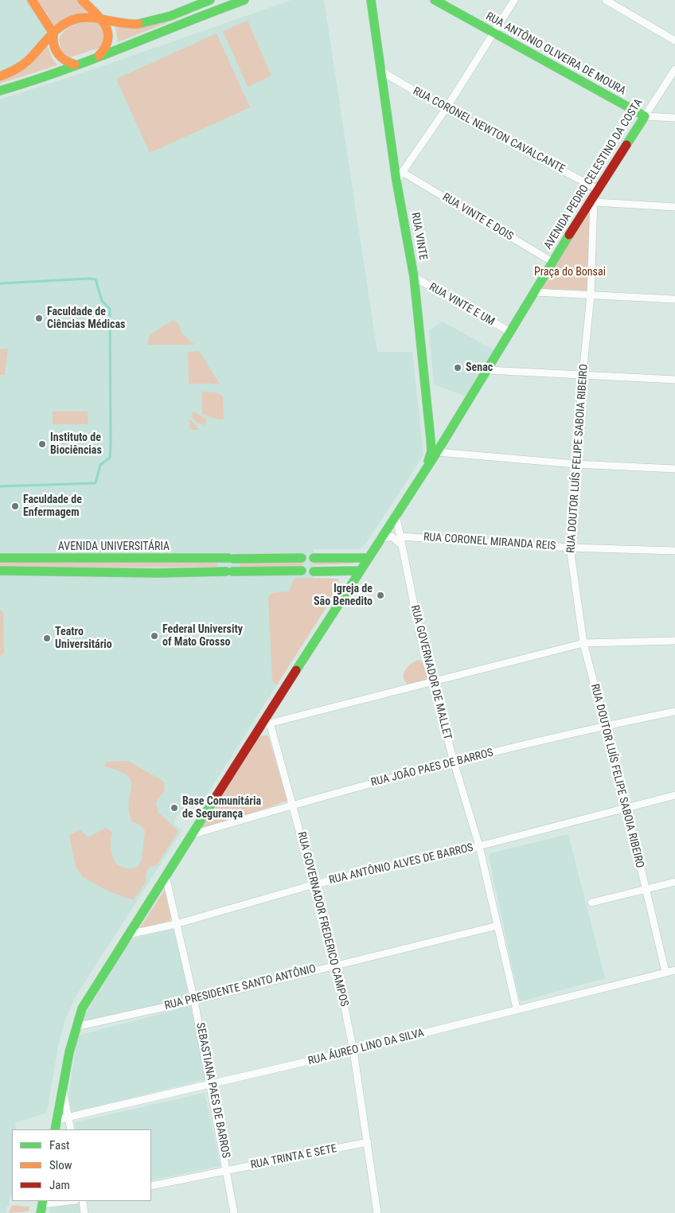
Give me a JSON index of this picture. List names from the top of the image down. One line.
{"streets":{"street":["RUA ANTÔNIO OLIVEIRA DE MOURA","RUA CORONEL NEWTON CAVALCANTE","AVENIDA PEDRO CELESTINO DA COSTA","RUA VINTE E DOIS","RUA VINTE","RUA VINTE E UM","RUA DOUTOR LUÍS FELIPE SABOIA RIBEIRO","RUA CORONEL MIRANDA REIS","AVENIDA UNIVERSITÁRIA","RUA GOVERNADOR DE MALLET","RUA JOÃO PAES DE BARROS","RUA ANTÔNIO ALVES DE BARROS","RUA GOVERNADOR FREDERICO CAMPOS","RUA PRESIDENTE SANTO ANTÔNIO","RUA ÁUREO LINO DA SILVA","SEBASTIANA PAES DE BARROS","RUA TRINTA E SETE"]},"crossings":[["RUA ANTÔNIO OLIVEIRA DE MOURA","AVENIDA PEDRO CELESTINO DA COSTA"],["RUA CORONEL NEWTON CAVALCANTE","AVENIDA PEDRO CELESTINO DA COSTA"],["RUA CORONEL NEWTON CAVALCANTE","RUA VINTE"],["RUA CORONEL NEWTON CAVALCANTE","RUA DOUTOR LUÍS FELIPE SABOIA RIBEIRO"],["AVENIDA PEDRO CELESTINO DA COSTA","RUA VINTE E DOIS"],["AVENIDA PEDRO CELESTINO DA COSTA","RUA VINTE"],["AVENIDA PEDRO CELESTINO DA COSTA","RUA VINTE E UM"],["AVENIDA PEDRO CELESTINO DA COSTA","RUA DOUTOR LUÍS FELIPE SABOIA RIBEIRO"],["RUA VINTE","RUA VINTE E UM"],["RUA DOUTOR LUÍS FELIPE SABOIA RIBEIRO","RUA CORONEL MIRANDA REIS"],["RUA DOUTOR LUÍS FELIPE SABOIA RIBEIRO","RUA JOÃO PAES DE BARROS"],["RUA DOUTOR LUÍS FELIPE SABOIA RIBEIRO","RUA ANTÔNIO ALVES DE BARROS"],["RUA DOUTOR LUÍS FELIPE SABOIA RIBEIRO","RUA ÁUREO LINO DA SILVA"],["RUA CORONEL MIRANDA REIS","RUA GOVERNADOR DE MALLET"],["RUA GOVERNADOR DE MALLET","RUA JOÃO PAES DE BARROS"],["RUA GOVERNADOR DE MALLET","RUA ANTÔNIO ALVES DE BARROS"],["RUA GOVERNADOR DE MALLET","RUA PRESIDENTE SANTO ANTÔNIO"],["RUA GOVERNADOR DE MALLET","RUA ÁUREO LINO DA SILVA"],["RUA JOÃO PAES DE BARROS","RUA GOVERNADOR FREDERICO CAMPOS"],["RUA ANTÔNIO ALVES DE BARROS","RUA GOVERNADOR FREDERICO CAMPOS"],["RUA ANTÔNIO ALVES DE BARROS","SEBASTIANA PAES DE BARROS"],["RUA GOVERNADOR FREDERICO CAMPOS","RUA PRESIDENTE SANTO ANTÔNIO"],["RUA GOVERNADOR FREDERICO CAMPOS","RUA ÁUREO LINO DA SILVA"],["RUA GOVERNADOR FREDERICO CAMPOS","RUA TRINTA E SETE"],["RUA PRESIDENTE SANTO ANTÔNIO","SEBASTIANA PAES DE BARROS"],["RUA ÁUREO LINO DA SILVA","SEBASTIANA PAES DE BARROS"],["SEBASTIANA PAES DE BARROS","RUA TRINTA E SETE"]],"parks":["Praça do Bonsai"],"places":["Faculdade de Ciências Médicas","Senac","Instituto de Biociências","Faculdade de Enfermagem","Igreja de São Benedito","Federal University of Mato Grosso","Teatro Universitário","Base Comunitária de Segurança"],"legend":["Fast","Slow","Jam"]}
